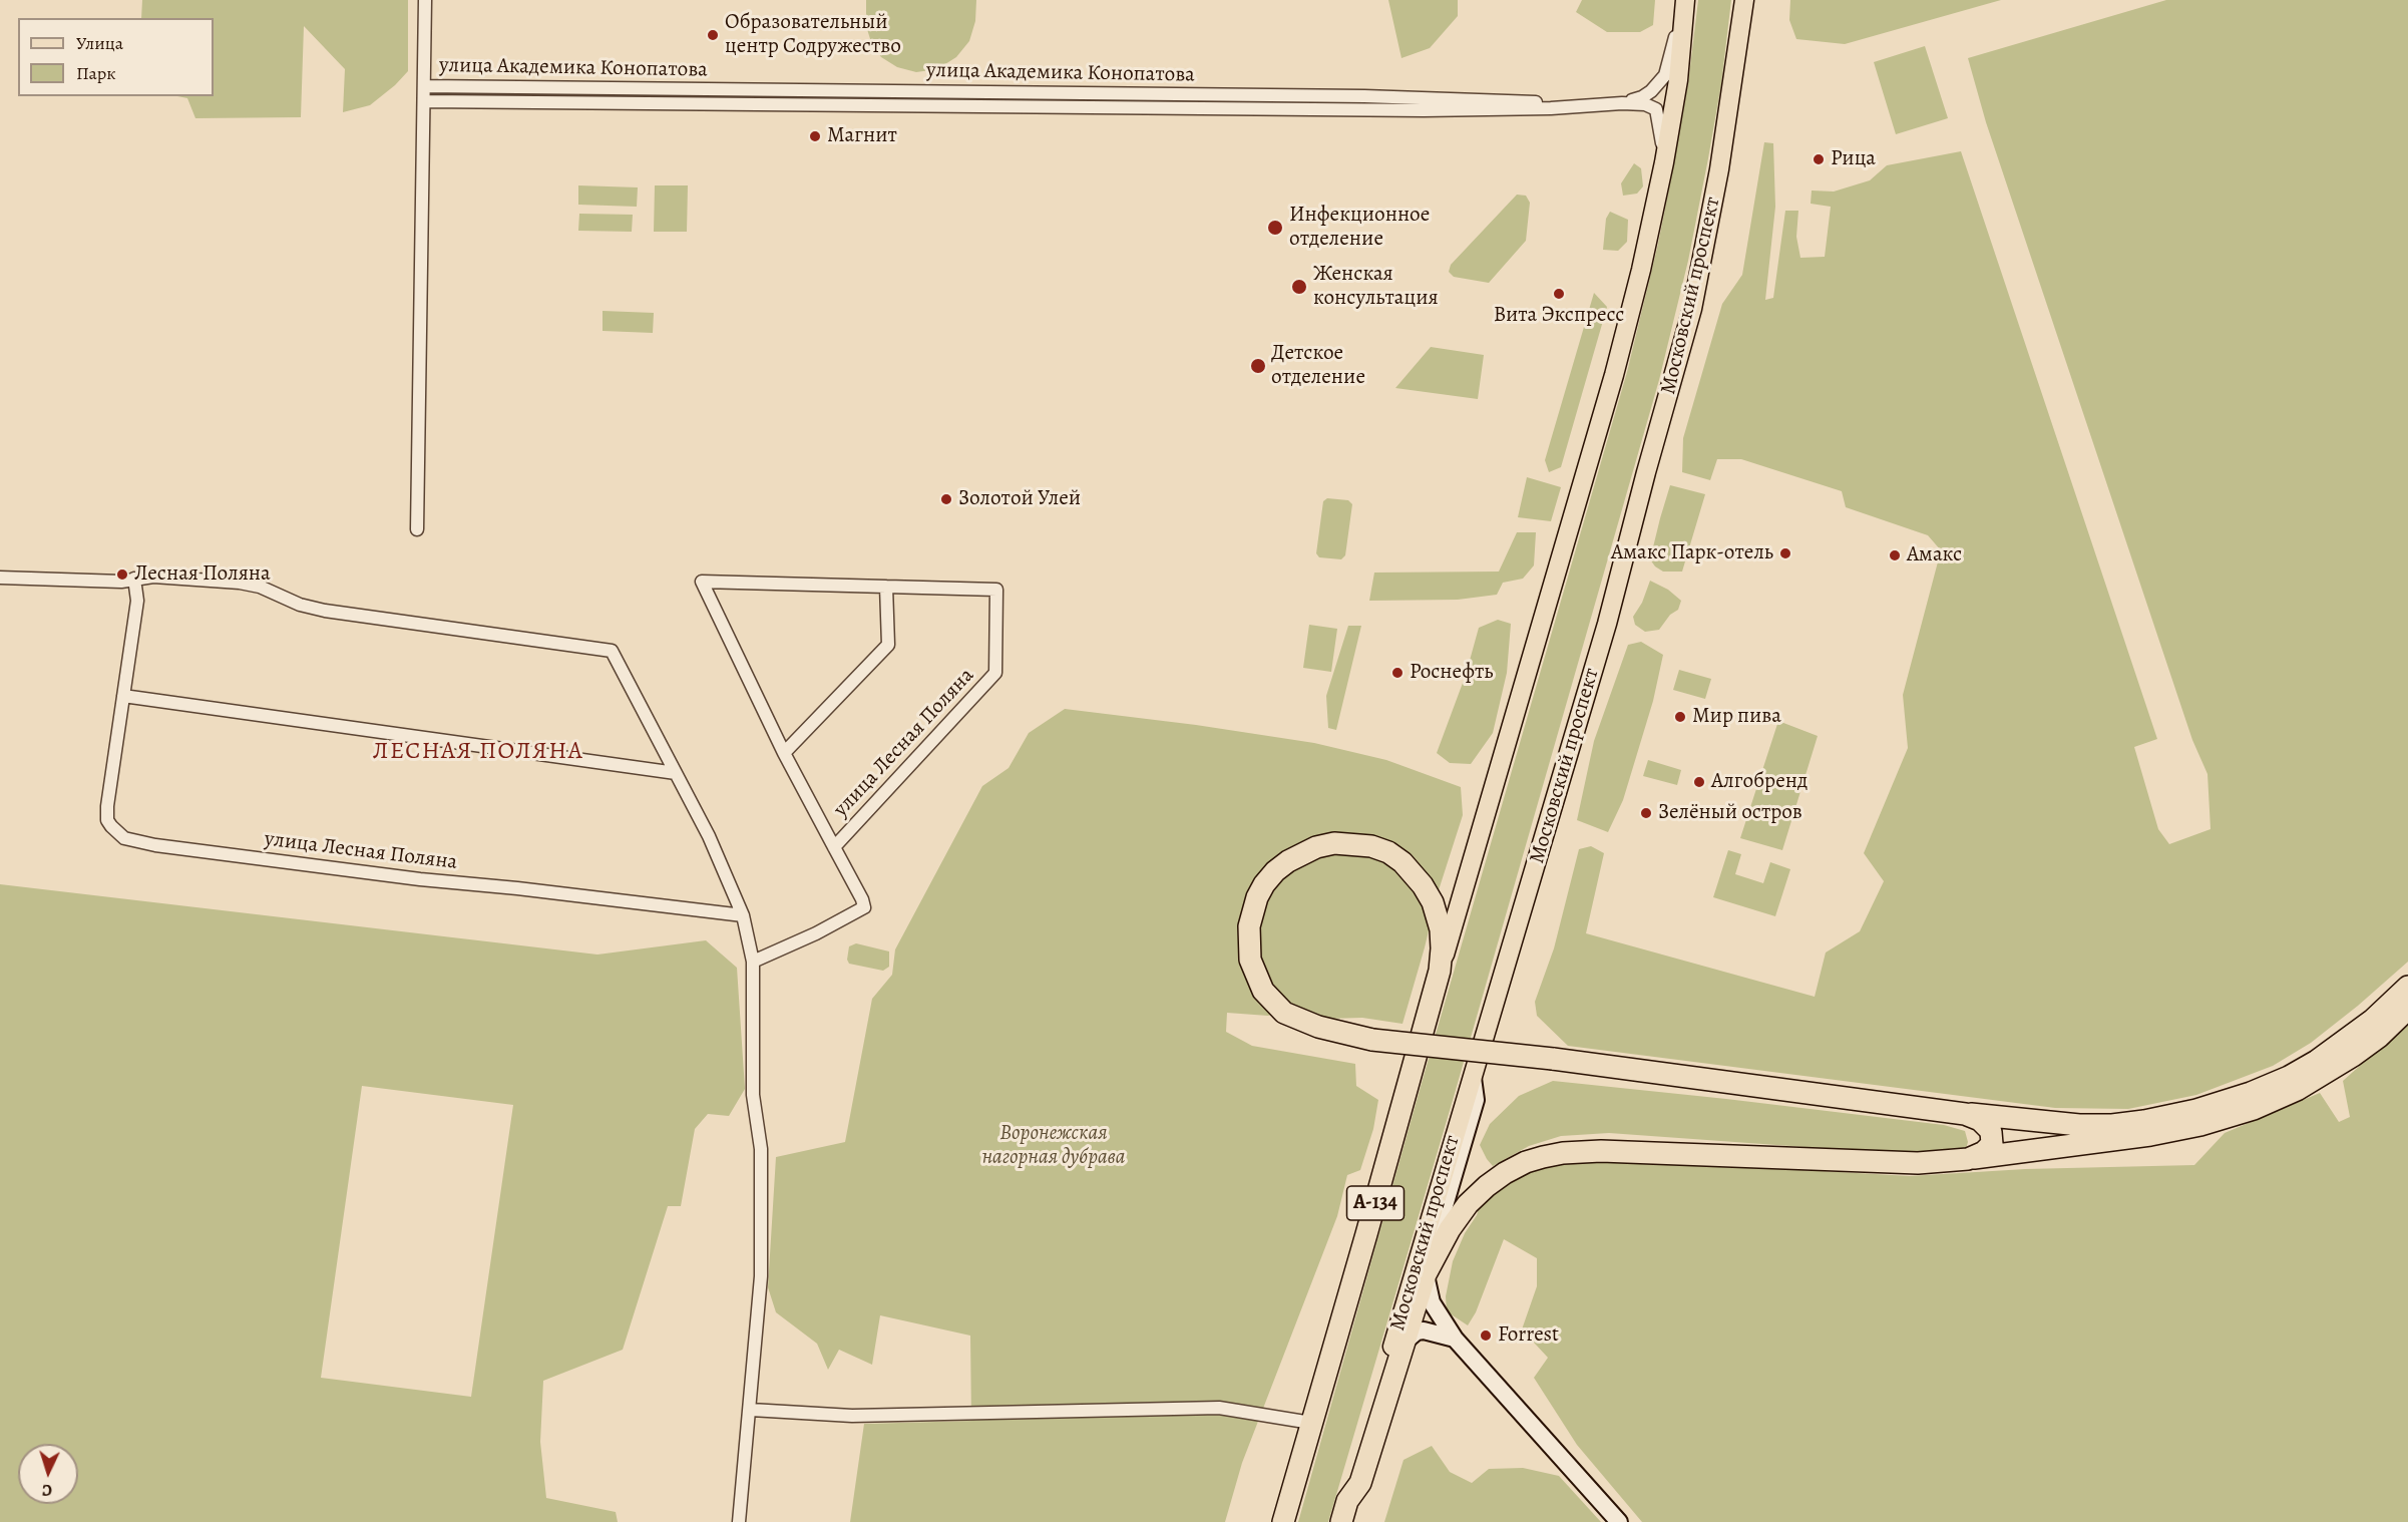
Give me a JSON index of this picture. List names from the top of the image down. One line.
{"streets":{"highway":["Московский проспект","А-134"],"street":["улица Академика Конопатова","улица Лесная Поляна"]},"districts":["ЛЕСНАЯ ПОЛЯНА"],"parks":["Воронежская нагорная дубрава"],"places":["Образовательный центр Содружество","Магнит","Рица","Инфекционное отделение","Женская консультация","Вита Экспресс","Детское отделение","Золотой Улей","Амакс Парк-отель","Амакс","Лесная Поляна","Роснефть","Мир пива","Алгобренд","Зелёный остров","Forrest"],"legend":["Улица","Парк"],"north":"bottom"}
